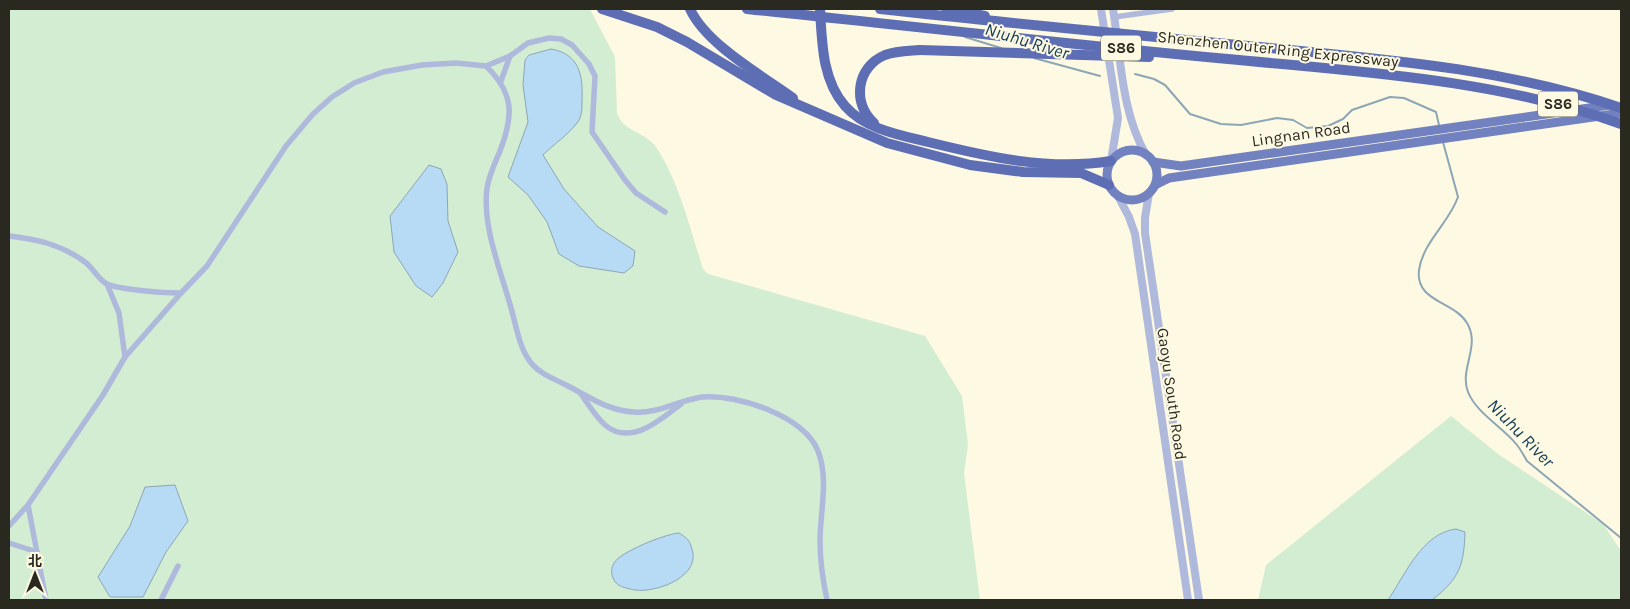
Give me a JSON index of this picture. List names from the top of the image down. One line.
{"streets":{"highway":["S86","Shenzhen Outer Ring Expressway"],"main road":["Lingnan Road"],"street":["Gaoyu South Road"]},"crossings":[["Lingnan Road","Gaoyu South Road"]],"water":["Niuhu River"],"north":"top"}
